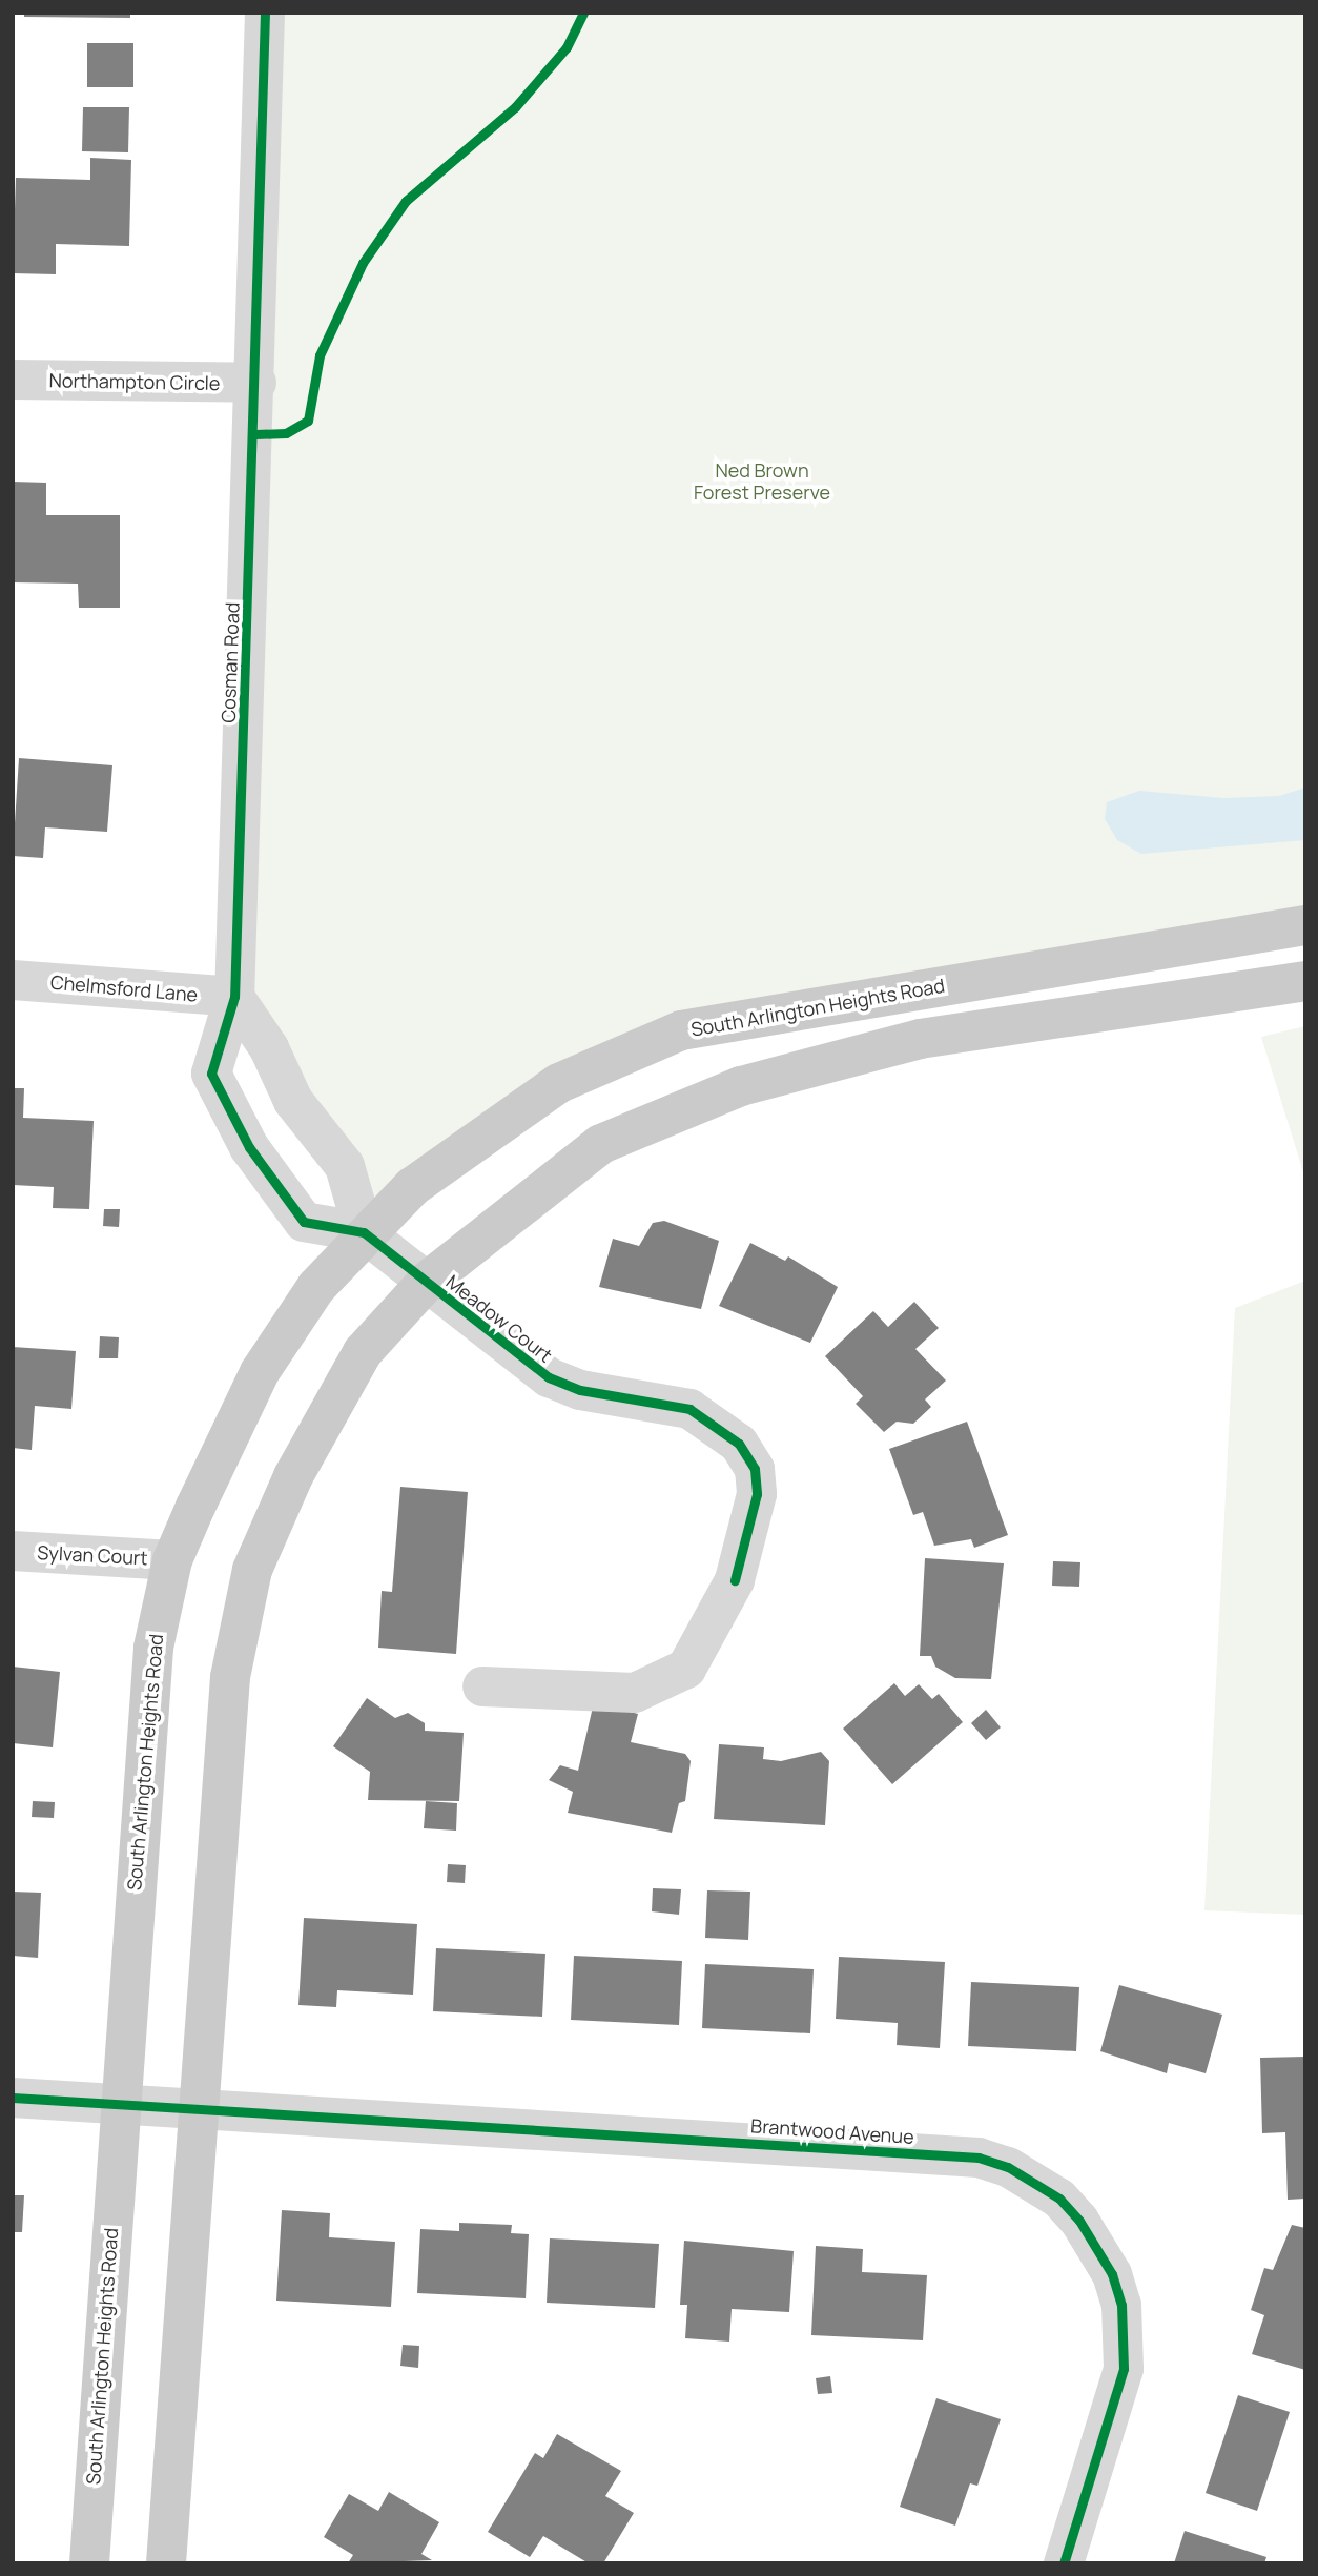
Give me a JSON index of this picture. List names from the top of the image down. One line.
{"streets":{"main road":["South Arlington Heights Road"],"street":["Northampton Circle","Cosman Road","Chelmsford Lane","Meadow Court","Sylvan Court","Brantwood Avenue"]},"crossings":[["Northampton Circle","Cosman Road"],["Cosman Road","Chelmsford Lane"],["Cosman Road","South Arlington Heights Road"],["Cosman Road","Meadow Court"],["South Arlington Heights Road","Meadow Court"],["South Arlington Heights Road","Sylvan Court"],["South Arlington Heights Road","Brantwood Avenue"]],"parks":["Ned Brown Forest Preserve"]}
